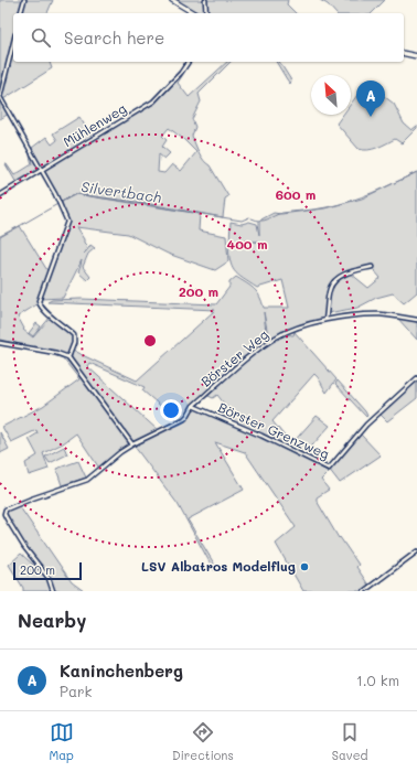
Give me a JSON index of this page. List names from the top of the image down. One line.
{"streets":{"street":["Mühlenweg","Börster Weg","Börster Grenzweg"]},"crossings":[["Börster Weg","Börster Grenzweg"]],"water":["Silvertbach"],"places":["LSV Albatros Modelflug"],"scale_bar":"200 m","north":"top left","page":{"search":"Search here","pins":"A","scale":"200 m","heading":"Nearby","list":[{"mark":"A","name":"Kaninchenberg","note":"Park","value":"1.0 km"}],"nav":["Map","Directions","Saved"]},"rings":["600 m","400 m","200 m"]}
